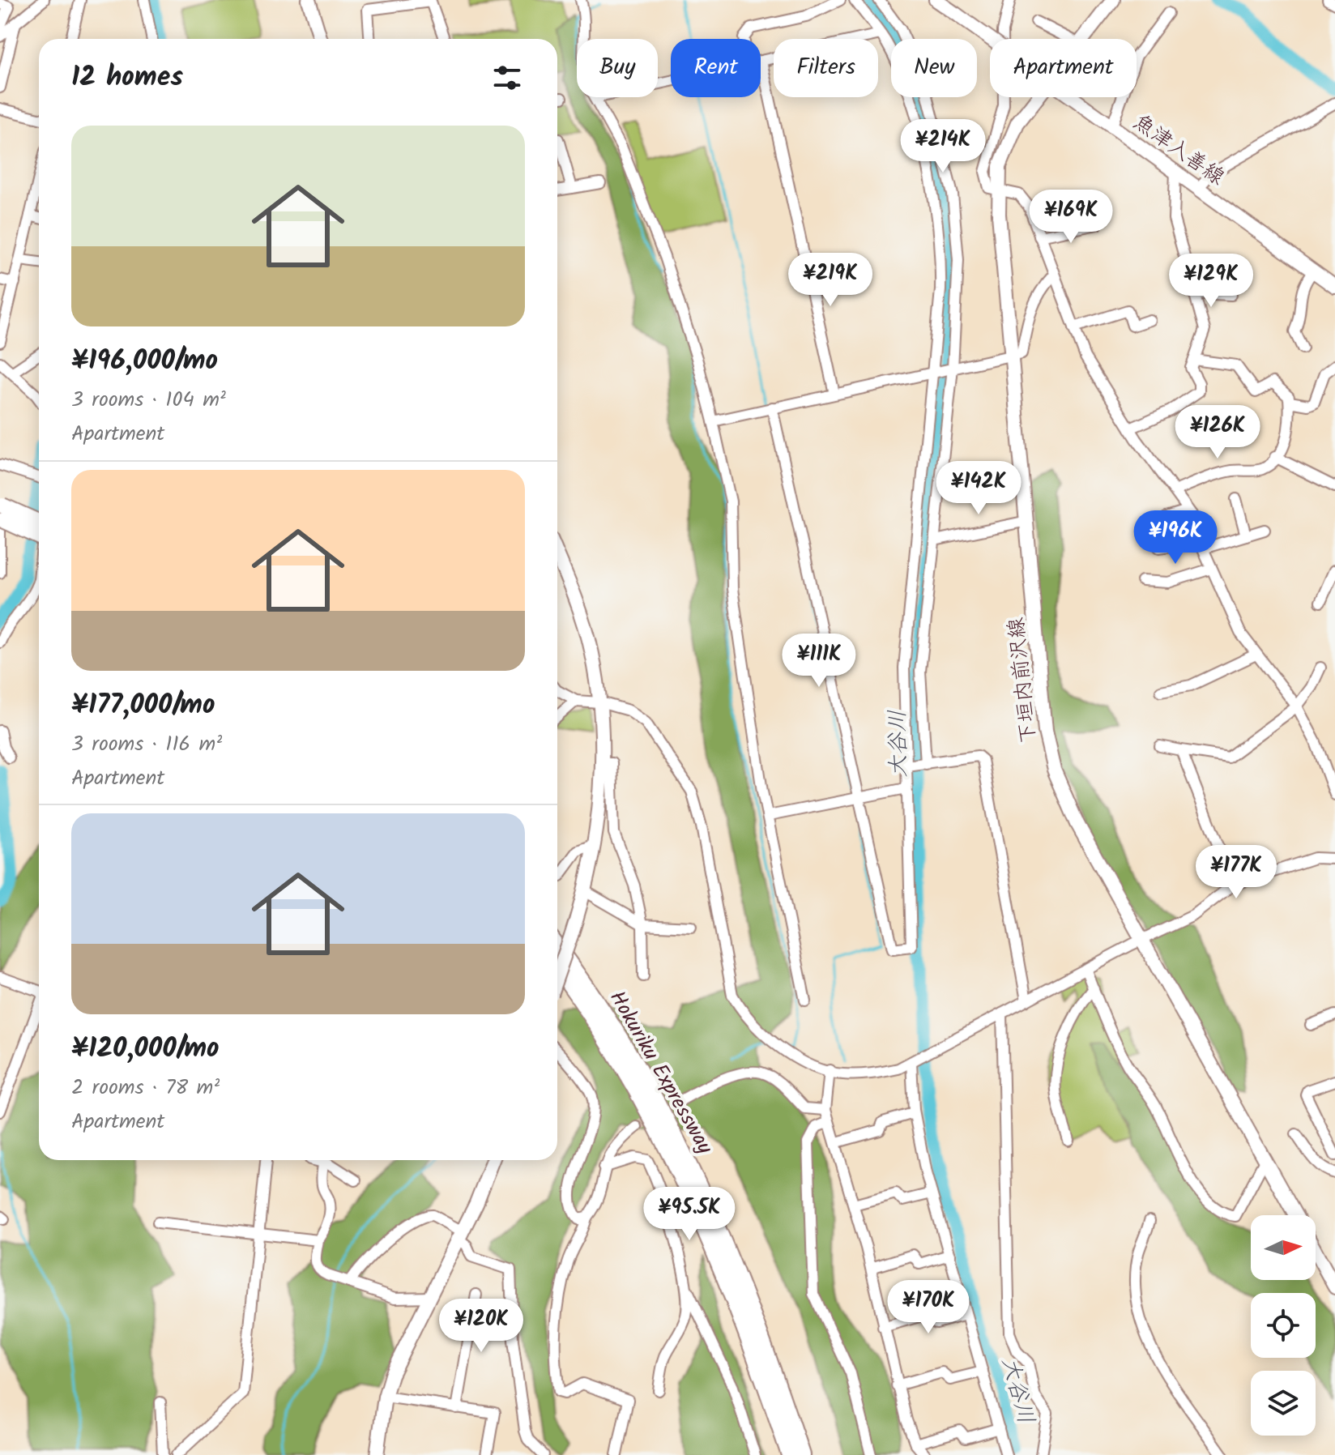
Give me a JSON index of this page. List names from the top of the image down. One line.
{"streets":{"highway":["Hokuriku Expressway"],"main road":["魚津入善線","下垣内前沢線"]},"water":["大谷川"],"north":"right","page":{"chip":["Buy","Rent","Filters","New","Apartment"],"heading":"12 homes","list":[{"name":"¥196,000/mo","note":"3 rooms · 104 m² · Apartment"},{"name":"¥177,000/mo","note":"3 rooms · 116 m² · Apartment"},{"name":"¥120,000/mo","note":"2 rooms · 78 m² · Apartment"}],"price":["¥214K","¥169K","¥219K","¥129K","¥126K","¥142K","¥196K","¥111K","¥177K","¥95.5K","¥170K","¥120K"]}}
